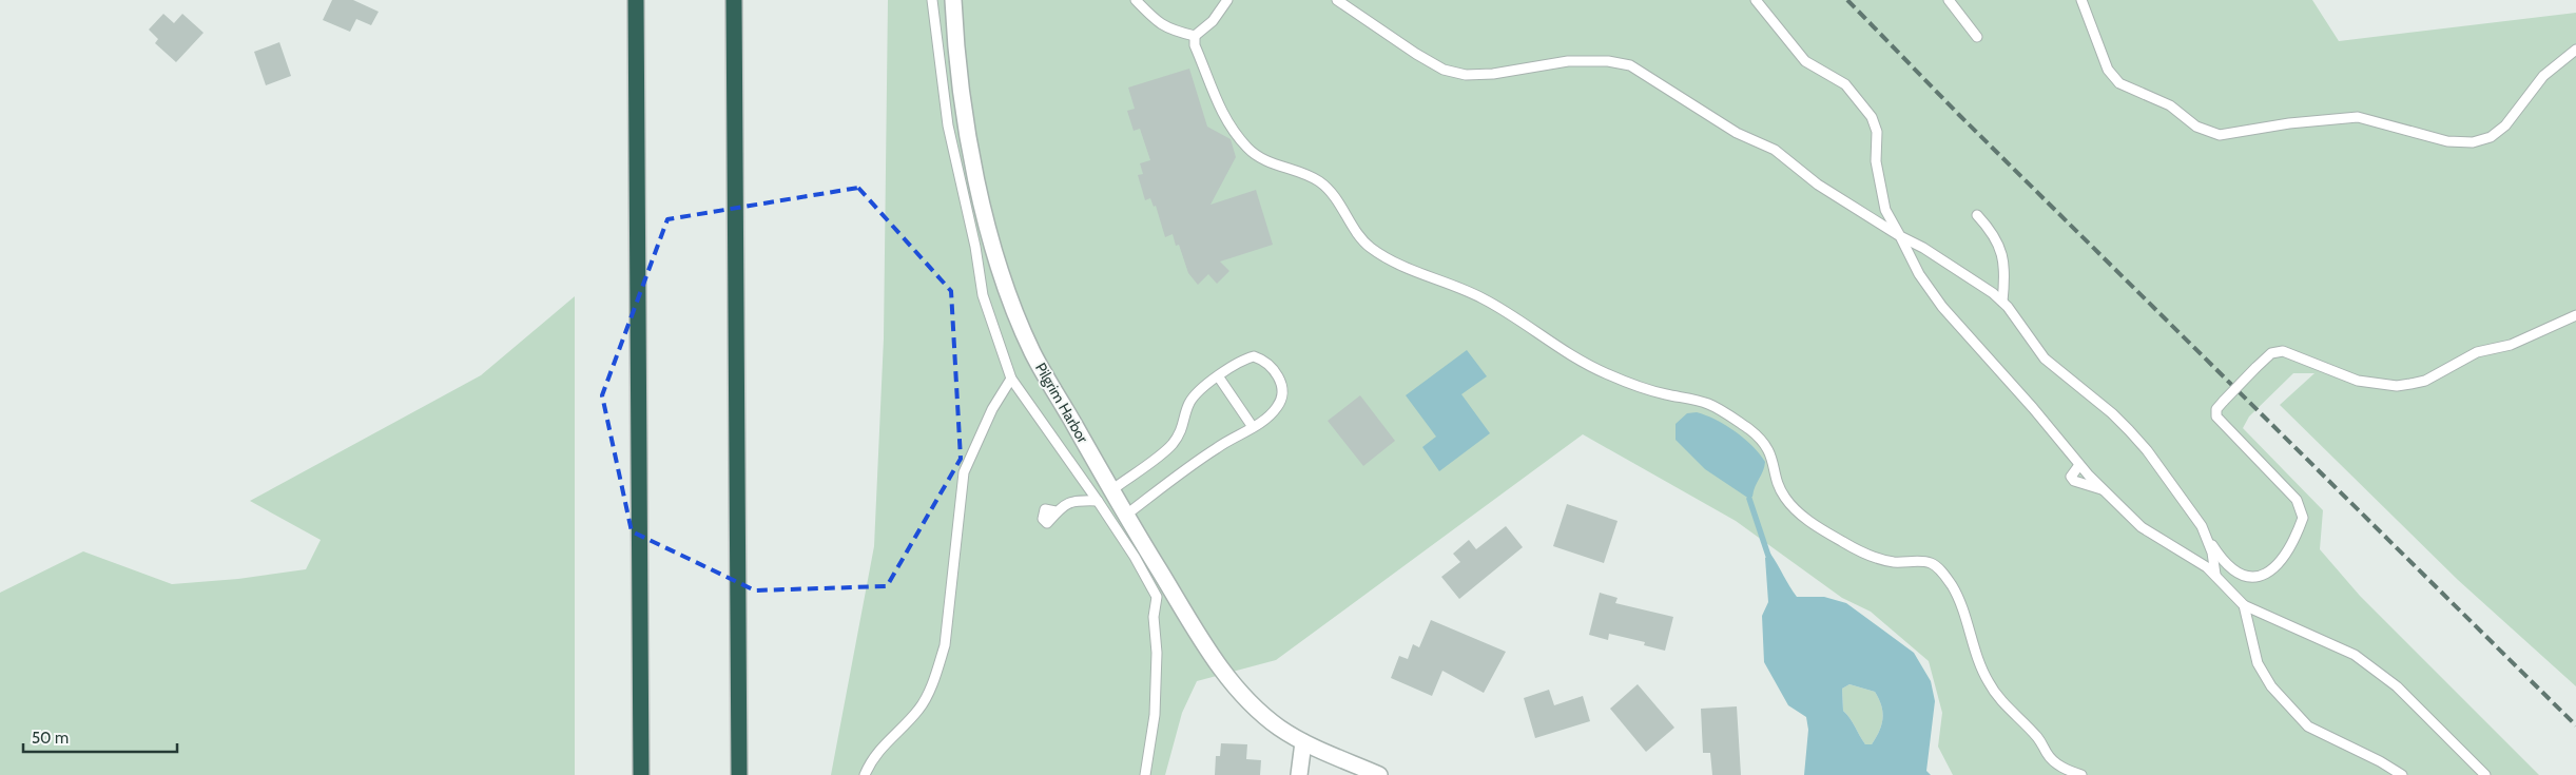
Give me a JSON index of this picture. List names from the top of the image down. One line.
{"streets":{"street":["Pilgrim Harbor"]},"scale_bar":"50 m"}
